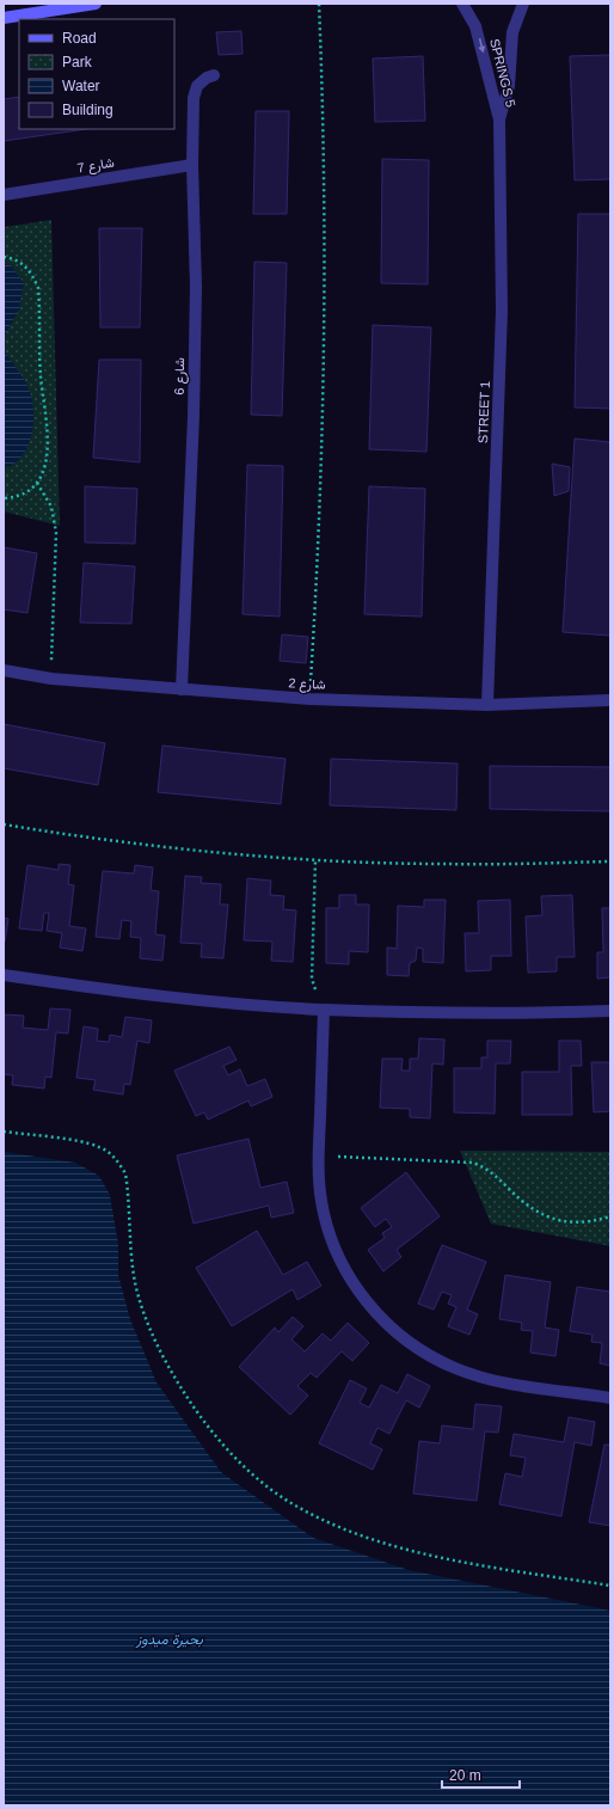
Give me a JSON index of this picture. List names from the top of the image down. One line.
{"streets":{"street":["SPRINGS 5","شارع 7","شارع 6","STREET 1","شارع 2"]},"crossings":[["SPRINGS 5","STREET 1"],["شارع 7","شارع 6"],["شارع 6","شارع 2"],["STREET 1","شارع 2"]],"one_way":["SPRINGS 5"],"water":["بحيرة ميدوز"],"legend":["Road","Park","Water","Building"],"scale_bar":"20 m"}
